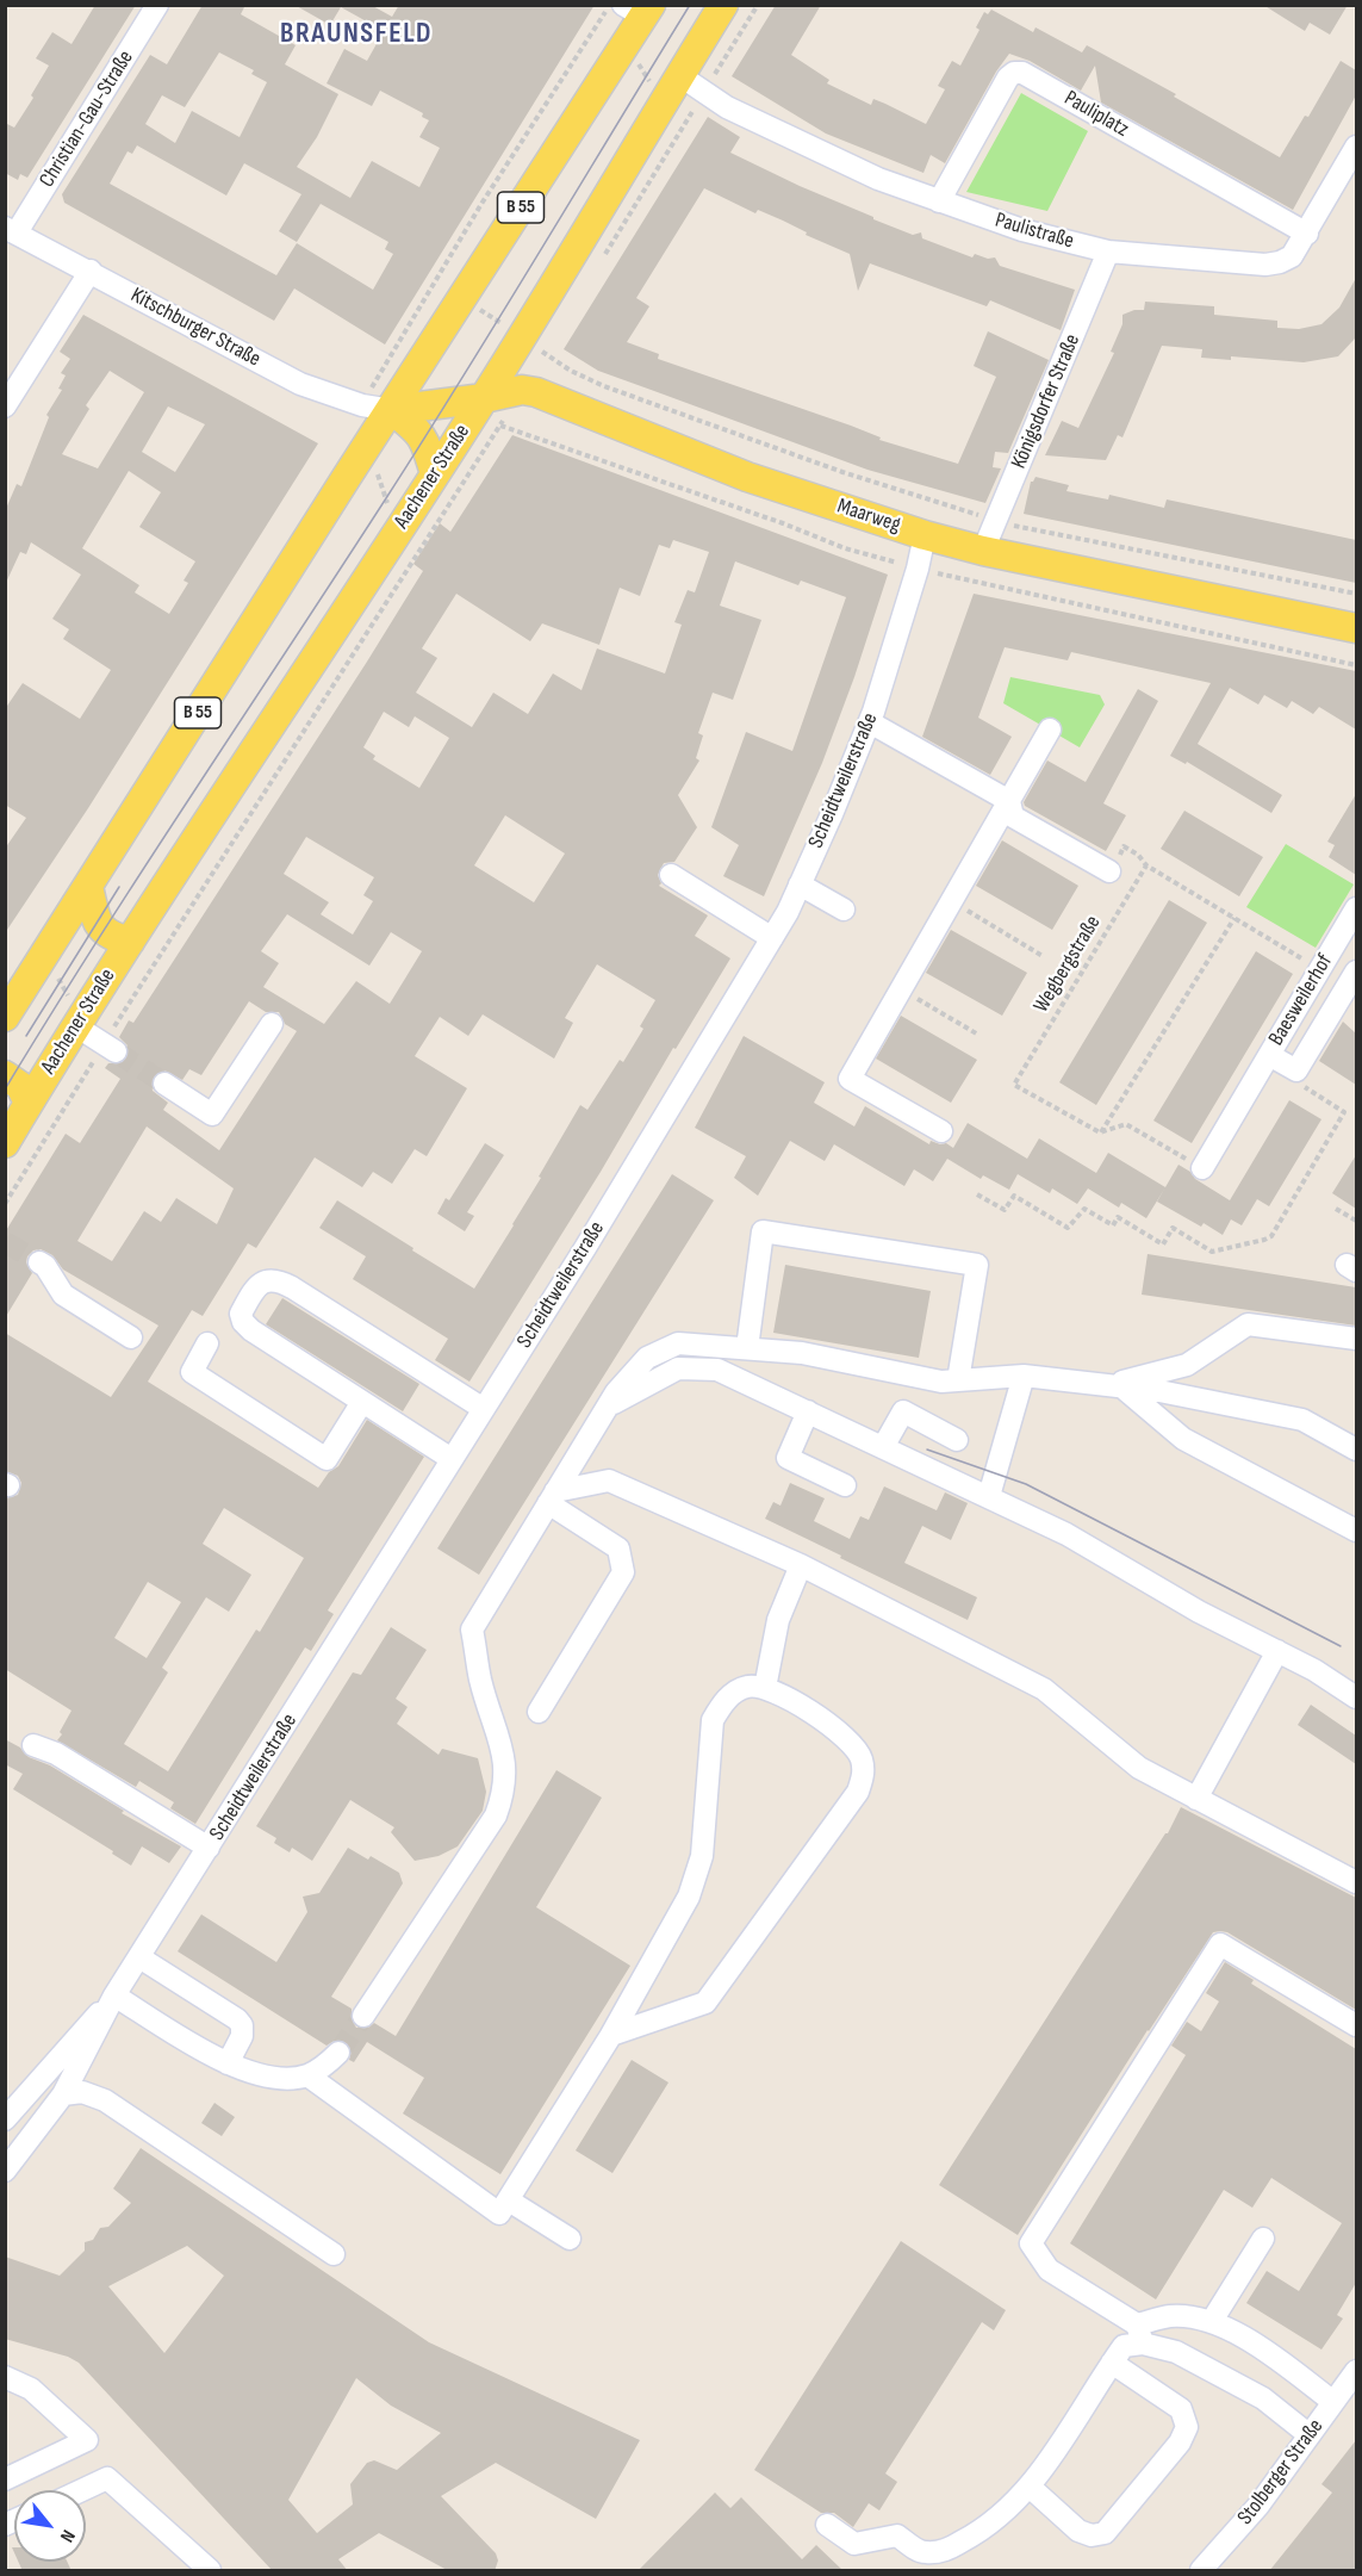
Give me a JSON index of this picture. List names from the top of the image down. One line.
{"streets":{"main road":["B 55","Aachener Straße","Maarweg"],"street":["Pauliplatz","Christian-Gau-Straße","Paulistraße","Kitschburger Straße","Königsdorfer Straße","Scheidtweilerstraße","Baesweilerhof","Stolberger Straße"],"path":["Wegbergstraße"]},"crossings":[["Pauliplatz","Paulistraße"],["Christian-Gau-Straße","Kitschburger Straße"],["B 55","Kitschburger Straße"],["B 55","Aachener Straße"],["B 55","Maarweg"],["Paulistraße","Königsdorfer Straße"],["Paulistraße","Aachener Straße"],["Kitschburger Straße","Maarweg"],["Königsdorfer Straße","Maarweg"],["Aachener Straße","Maarweg"],["Maarweg","Scheidtweilerstraße"]],"districts":["BRAUNSFELD"],"north":"bottom right"}
